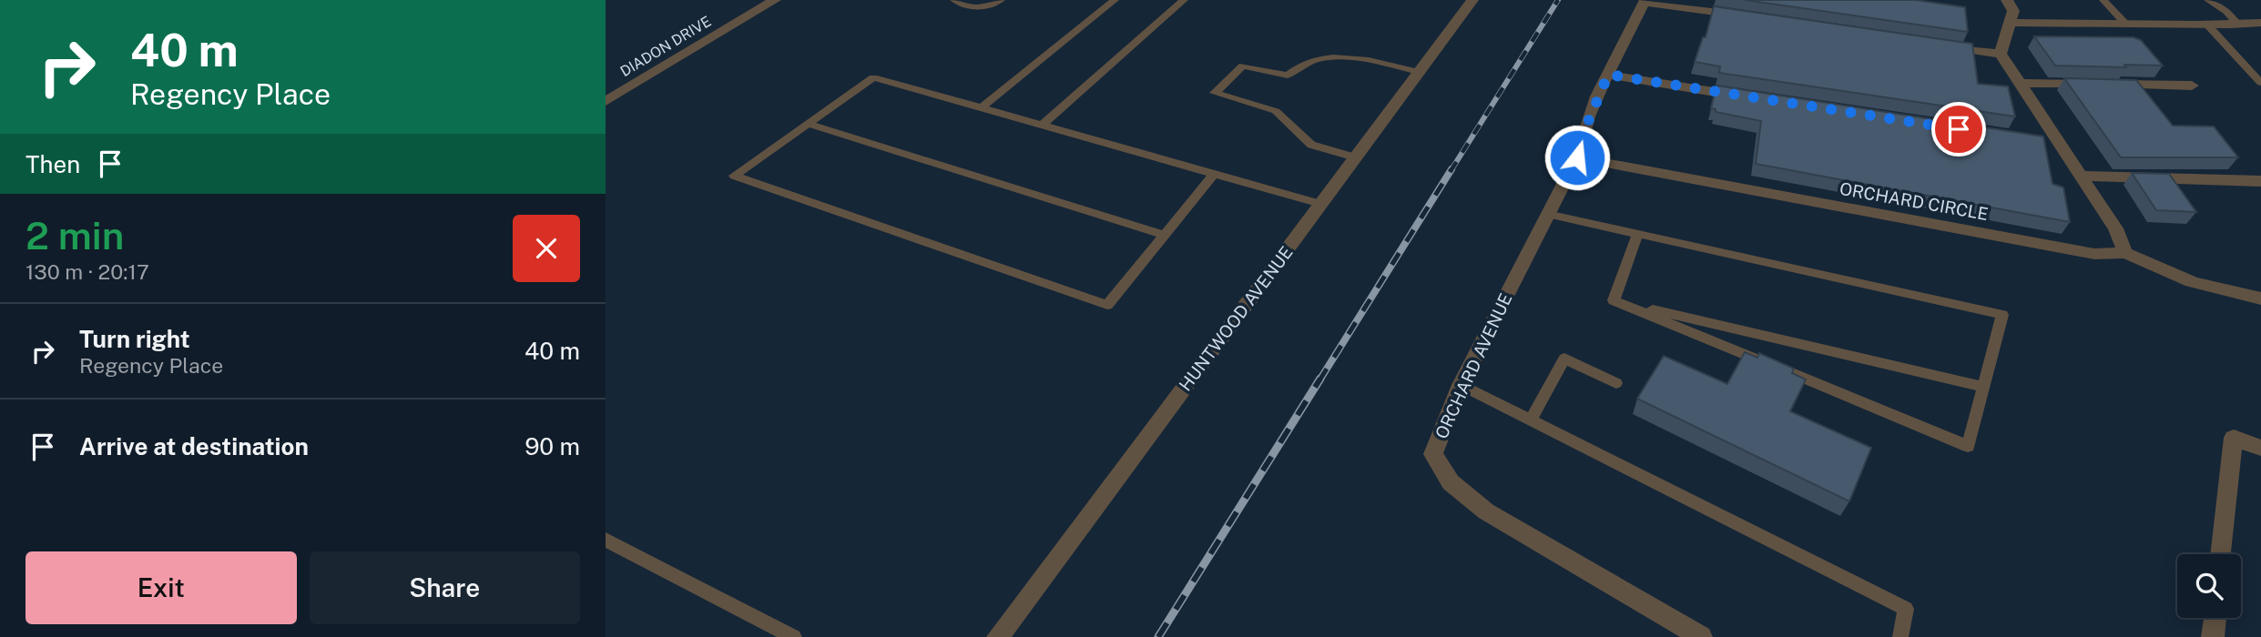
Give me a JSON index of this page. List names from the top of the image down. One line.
{"streets":{"street":["DIADON DRIVE","ORCHARD CIRCLE","HUNTWOOD AVENUE","ORCHARD AVENUE"]},"crossings":[["ORCHARD CIRCLE","ORCHARD AVENUE"]],"page":{"turn":["40 m","Regency Place"],"then":"Then","heading":["2 min","130 m · 20:17"],"list":[{"name":"Turn right","note":"Regency Place","value":"40 m"},{"name":"Arrive at destination","value":"90 m"}],"buttons":["Exit","Share"]}}
